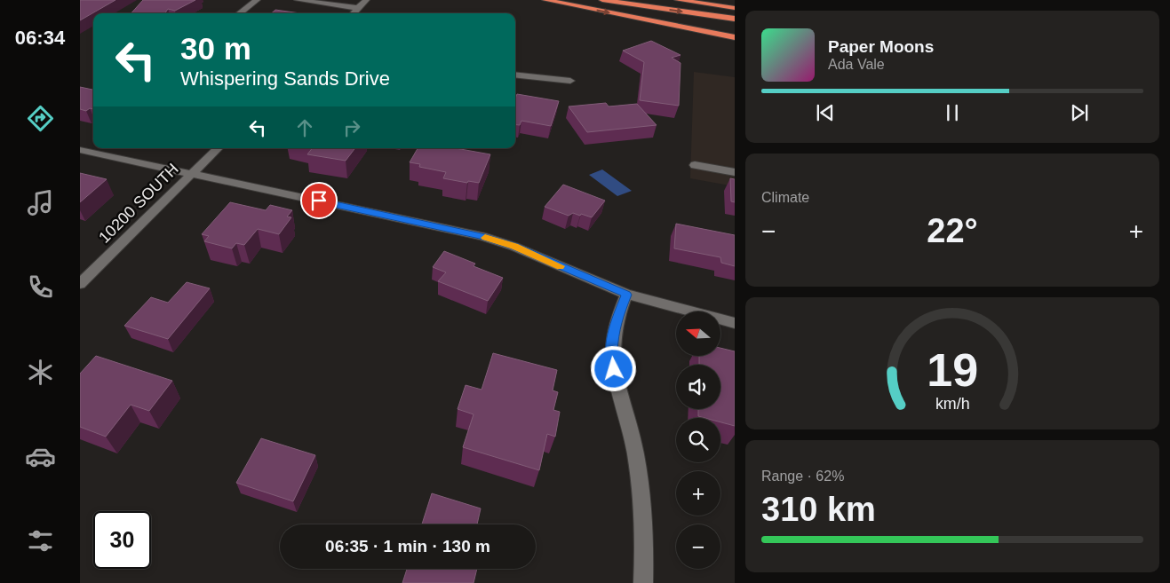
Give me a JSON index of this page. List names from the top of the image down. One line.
{"streets":{"street":["10200 SOUTH"]},"north":"left","page":{"tabs":"06:34","turn":["30 m","Whispering Sands Drive"],"song":["Paper Moons","Ada Vale"],"tile":["Climate",["Range · 62%","310 km"]],"heat":["−","22°","+"],"map_buttons":["+","−"],"limit":"30","trip":"06:35 · 1 min · 130 m","gauge":["19","km/h"]}}
